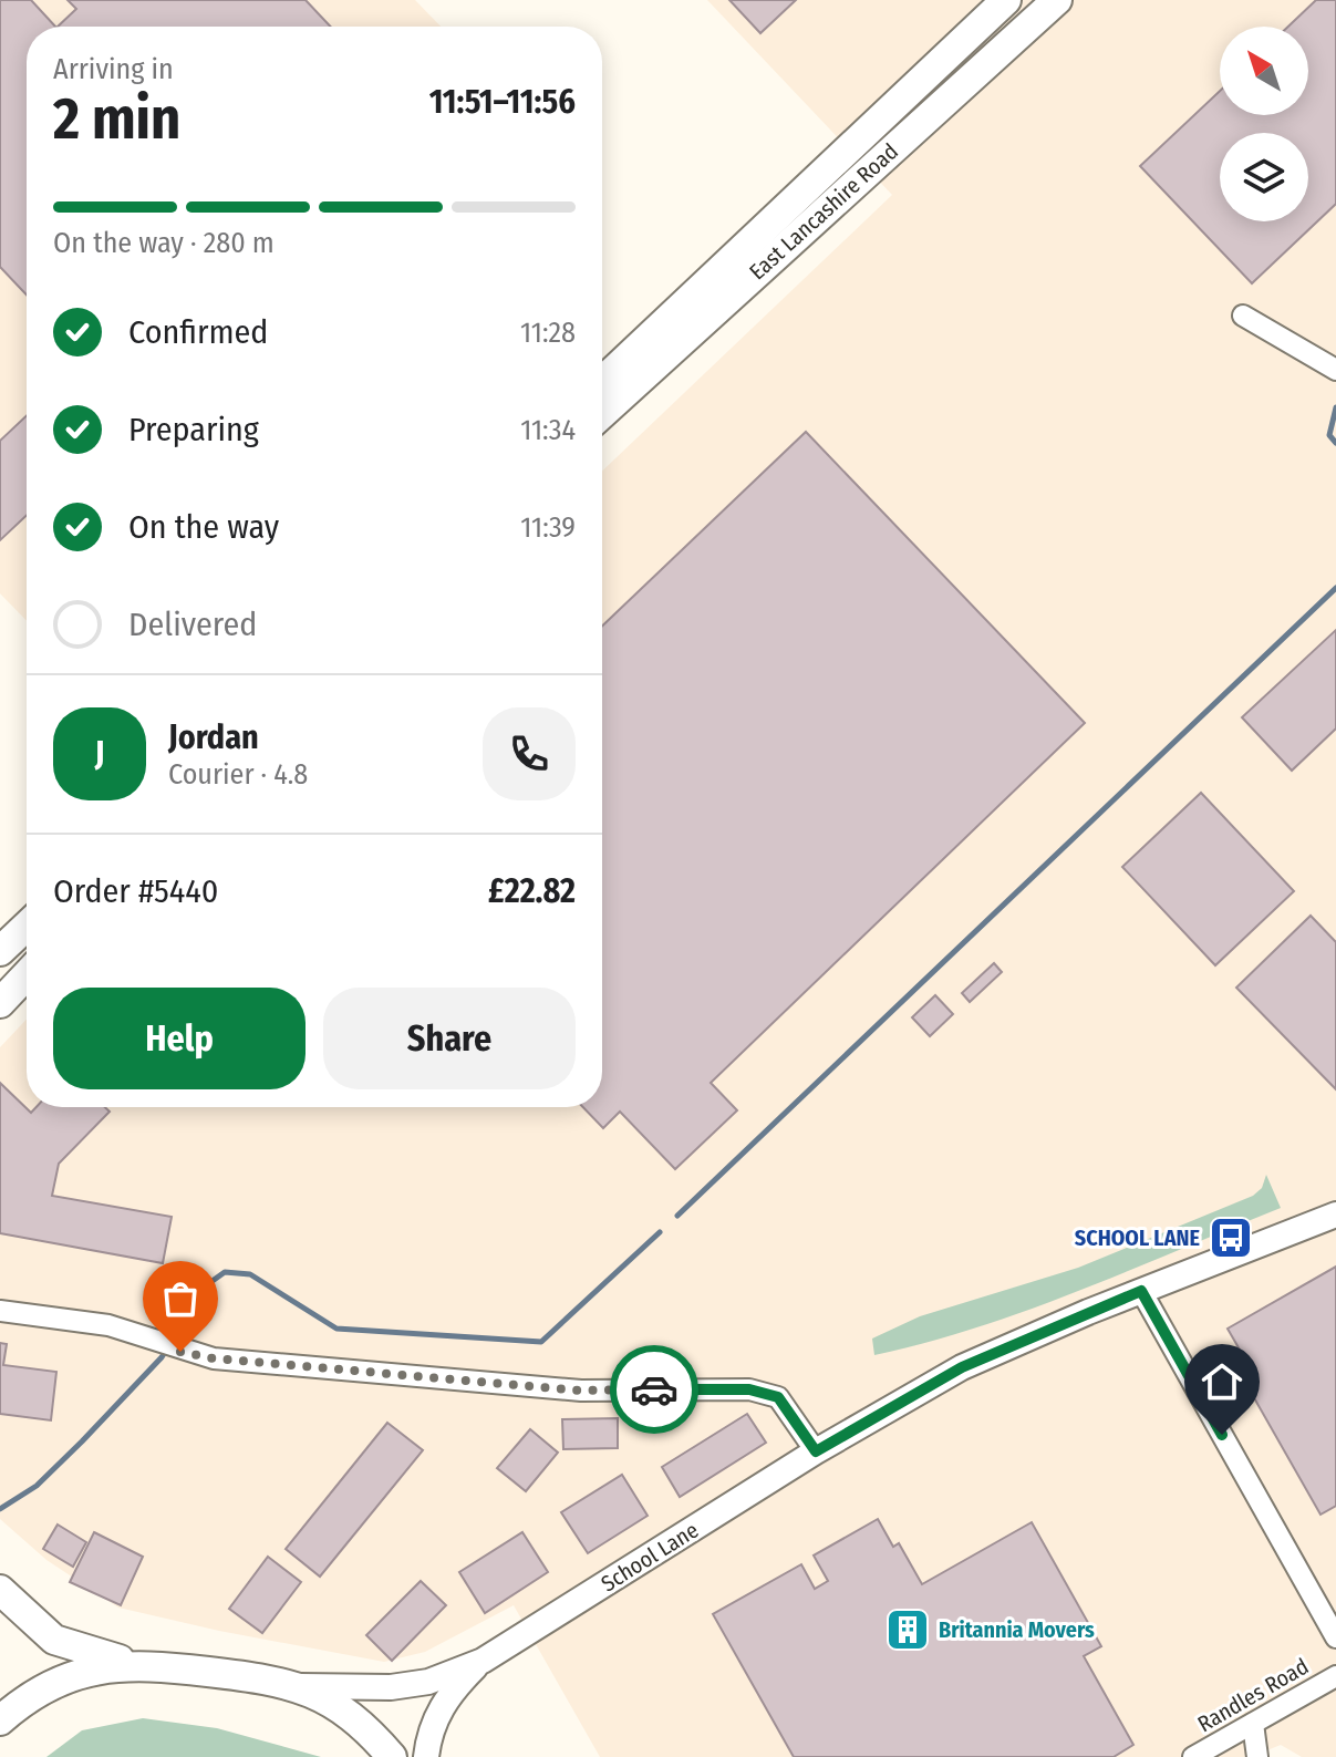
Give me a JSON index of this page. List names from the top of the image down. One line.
{"streets":{"highway":["East Lancashire Road"],"main road":["School Lane"],"street":["Randles Road"]},"places":{"bus stop":["SCHOOL LANE"],"building":["Britannia Movers"]},"north":"top left","page":{"heading":["2 min","Arriving in","11:51–11:56"],"panel":["Jordan","Courier · 4.8","Order #5440","£22.82"],"bar":"On the way · 280 m","list":[["Confirmed","11:28"],["Preparing","11:34"],["On the way","11:39"],"Delivered"],"round":"J","buttons":["Help","Share"]}}
